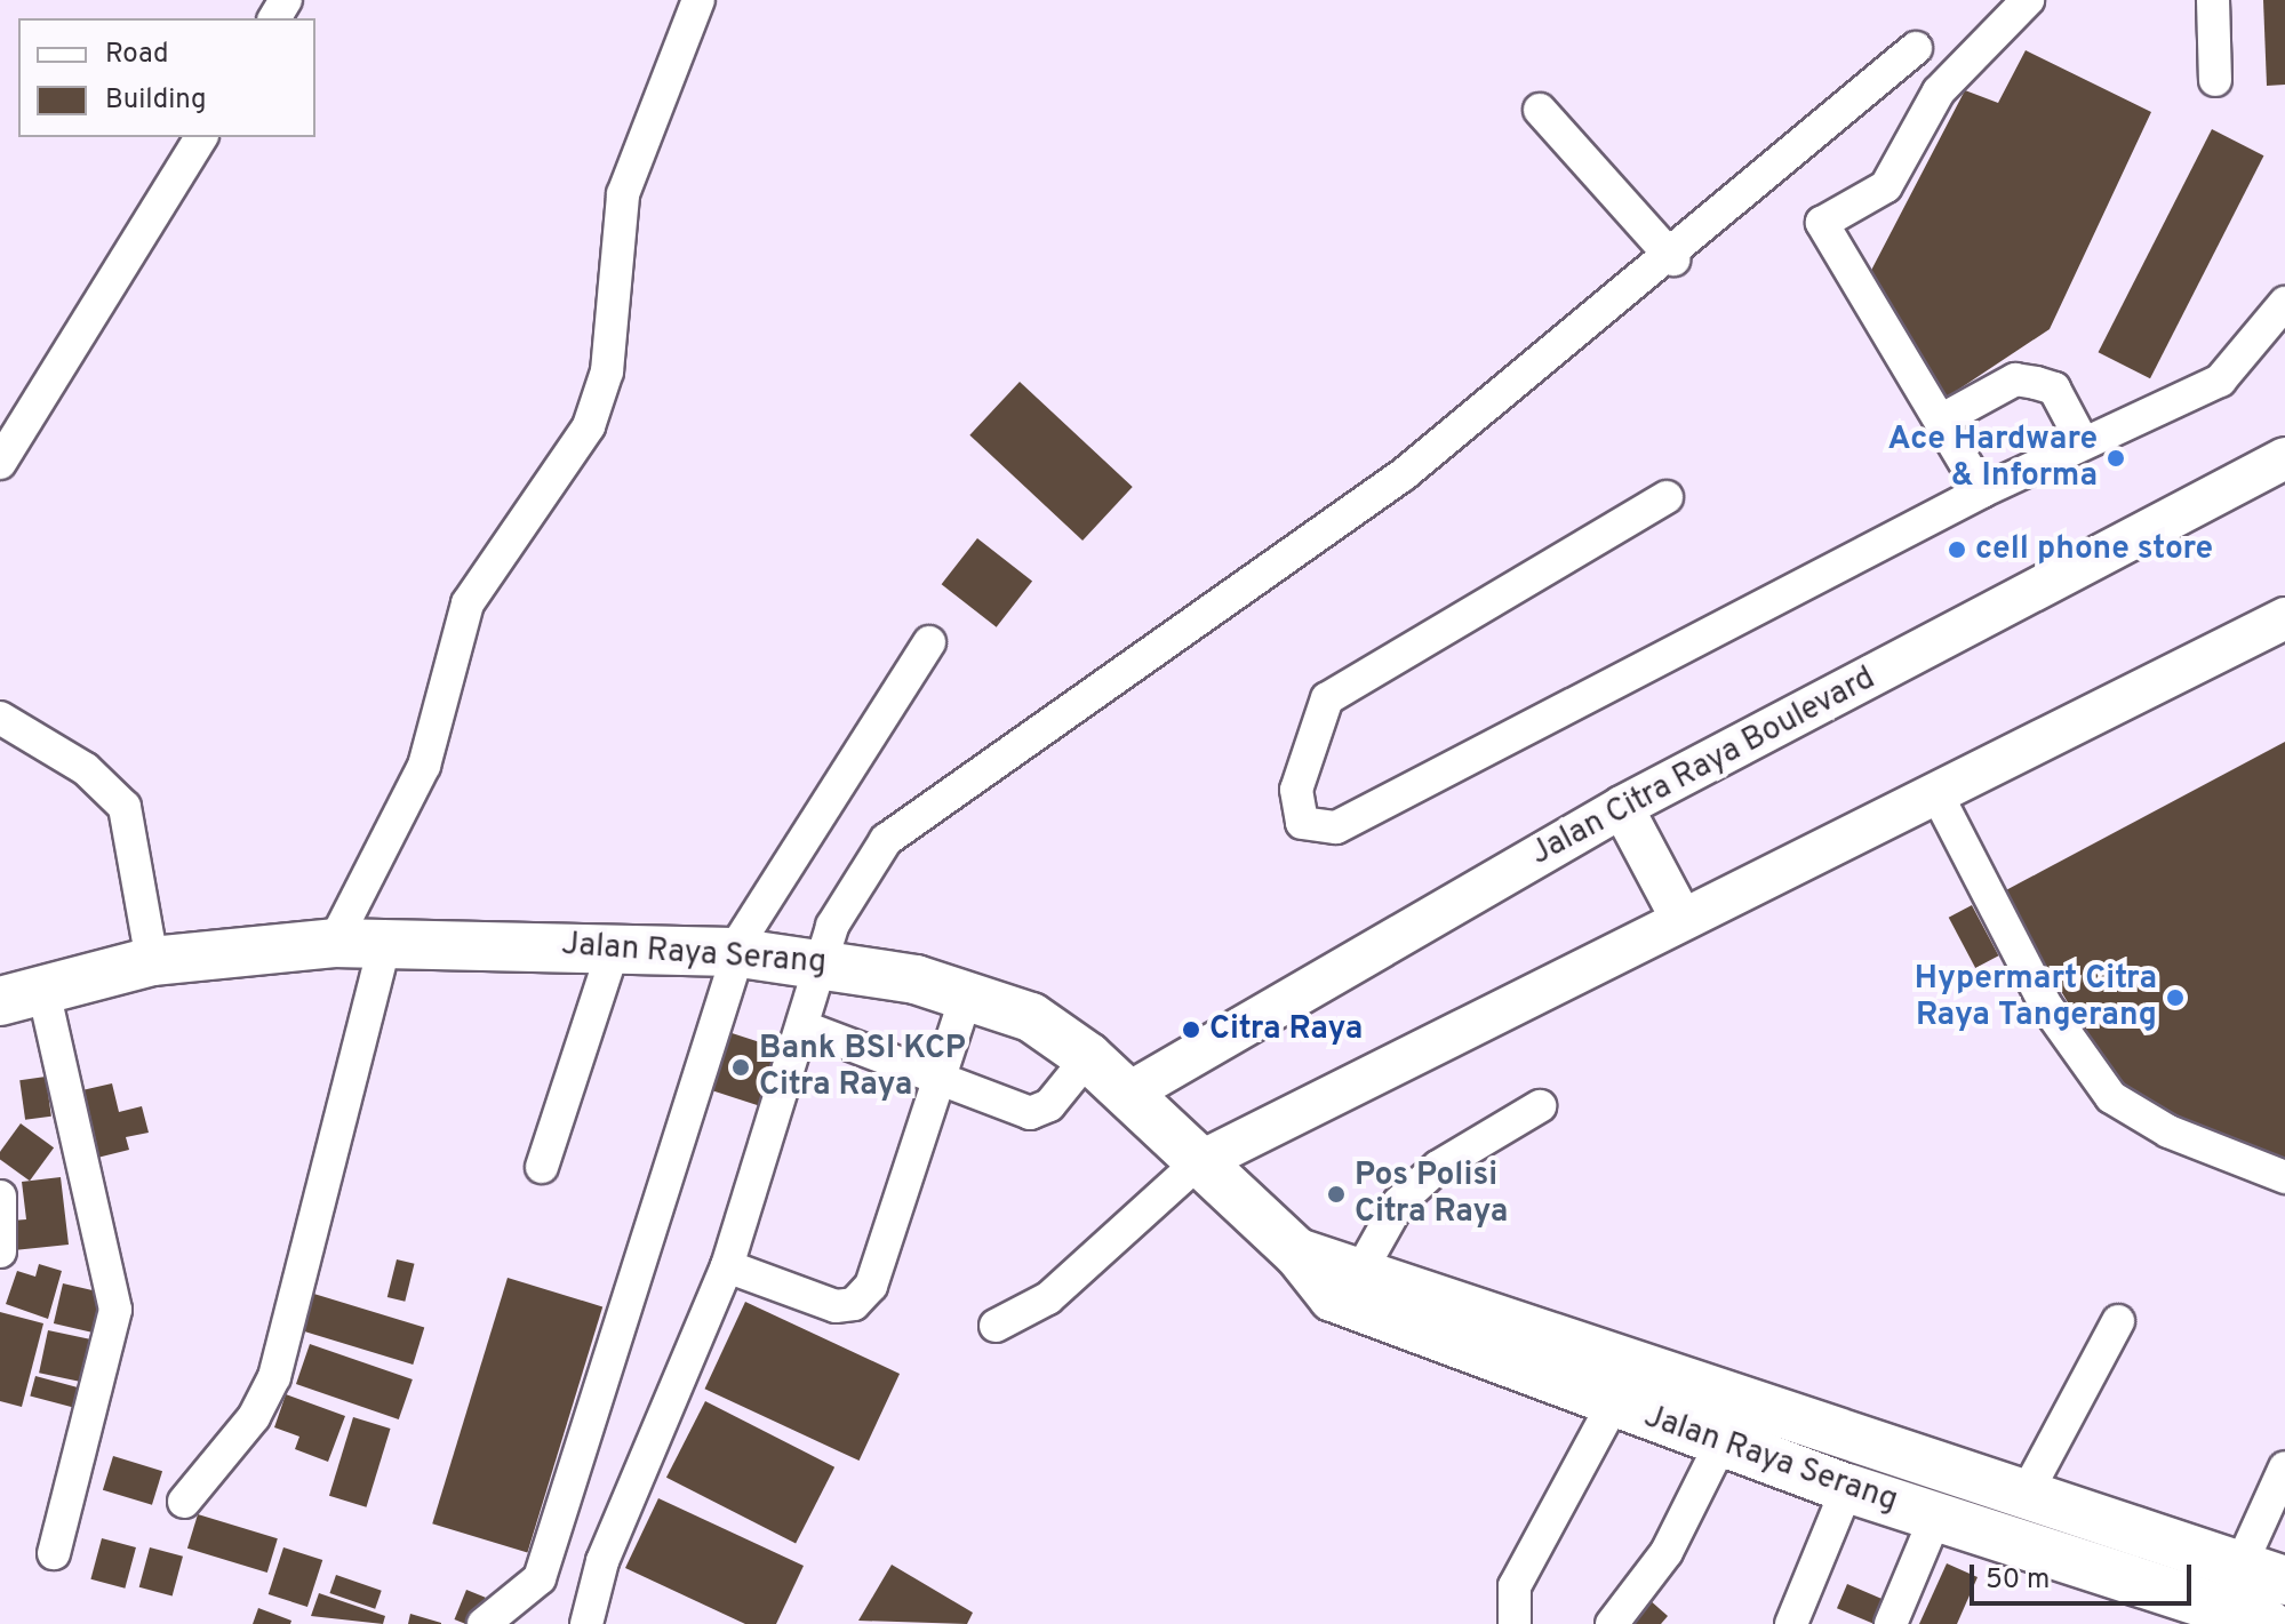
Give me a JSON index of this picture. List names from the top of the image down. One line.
{"streets":{"highway":["Jalan Raya Serang"],"main road":["Jalan Citra Raya Boulevard"]},"crossings":[["Jalan Citra Raya Boulevard","Jalan Raya Serang"]],"places":["Ace Hardware & Informa","cell phone store","Hypermart Citra Raya Tangerang","Citra Raya","Bank BSI KCP Citra Raya","Pos Polisi Citra Raya"],"legend":["Road","Building"],"scale_bar":"50 m"}
